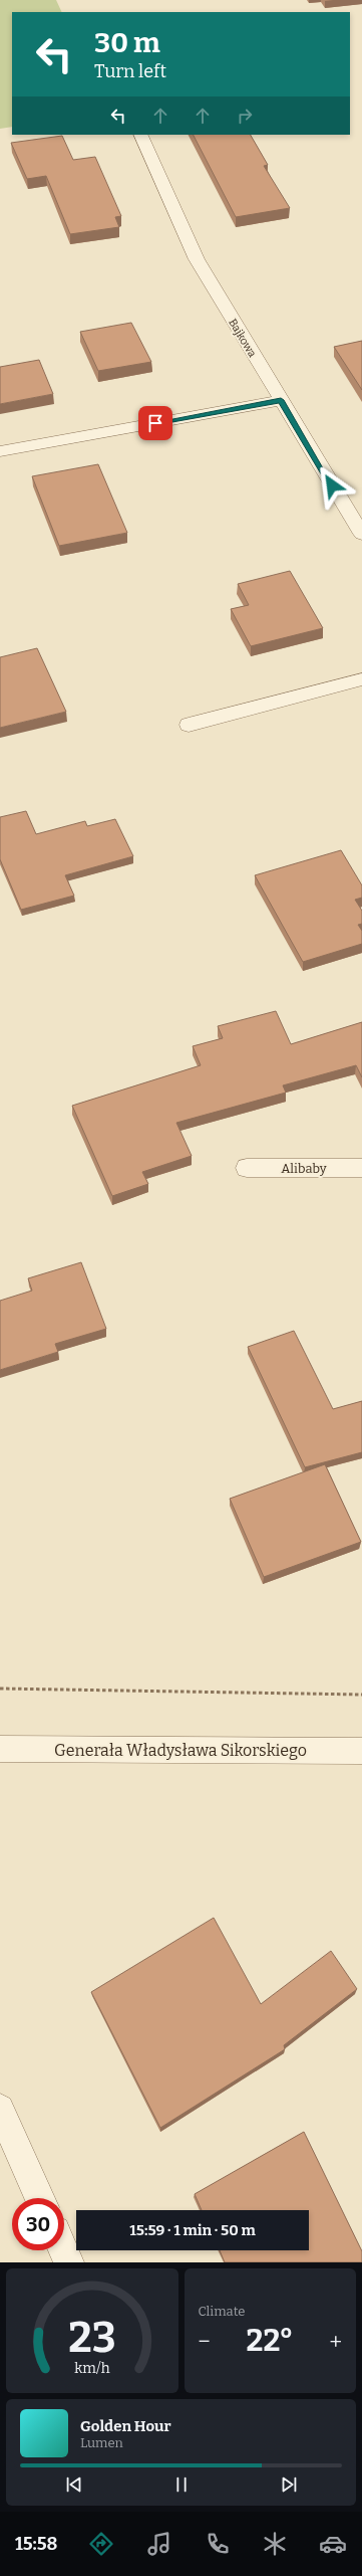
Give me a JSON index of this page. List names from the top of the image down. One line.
{"streets":{"street":["Bajkowa","Alibaby","Generała Władysława Sikorskiego"]},"page":{"turn":["30 m","Turn left"],"limit":"30","trip":"15:59 · 1 min · 50 m","tile":"Climate","heat":["−","22°","+"],"song":["Golden Hour","Lumen"],"tabs":"15:58","gauge":["23","km/h"]}}
